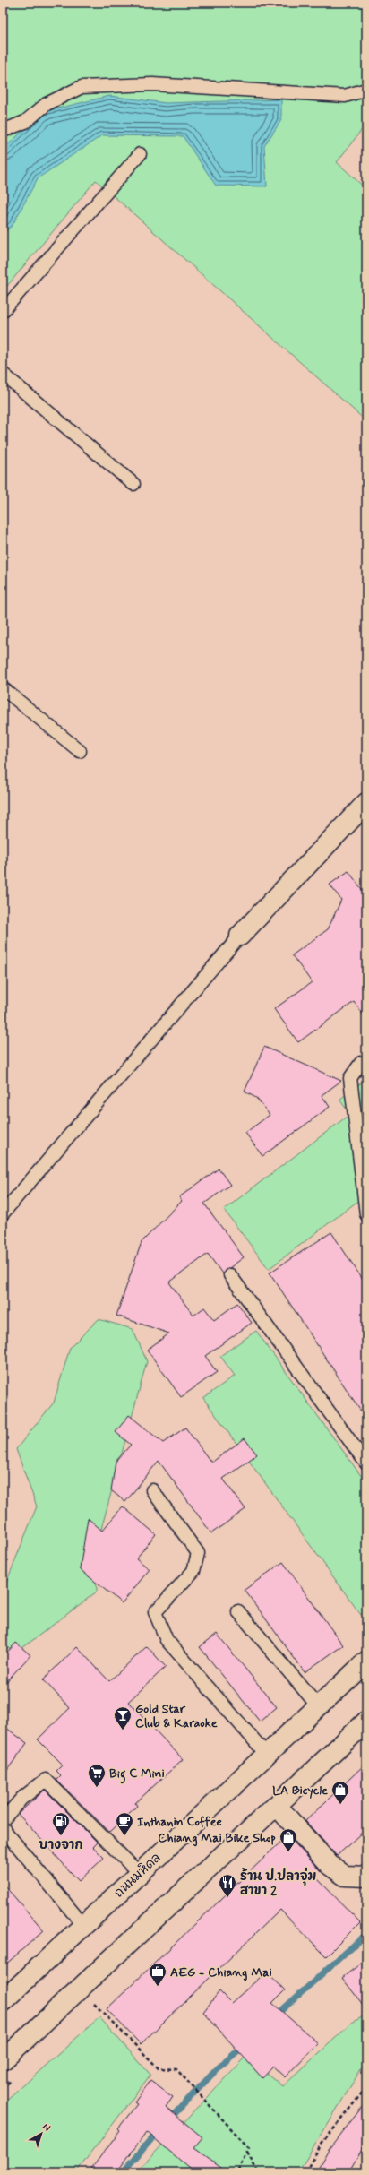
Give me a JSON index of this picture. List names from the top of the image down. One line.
{"streets":{"main road":["ถนนมหิดล"]},"places":{"bar":["Gold Star Club & Karaoke"],"supermarket":["Big C Mini"],"shop":["LA Bicycle","Chiang Mai Bike Shop"],"fuel station":["บางจาก"],"cafe":["Inthanin Coffee"],"restaurant":["ร้าน ป.ปลาจุ่ม สาขา 2"],"office":["AEG - Chiang Mai"]},"north":"top right"}
